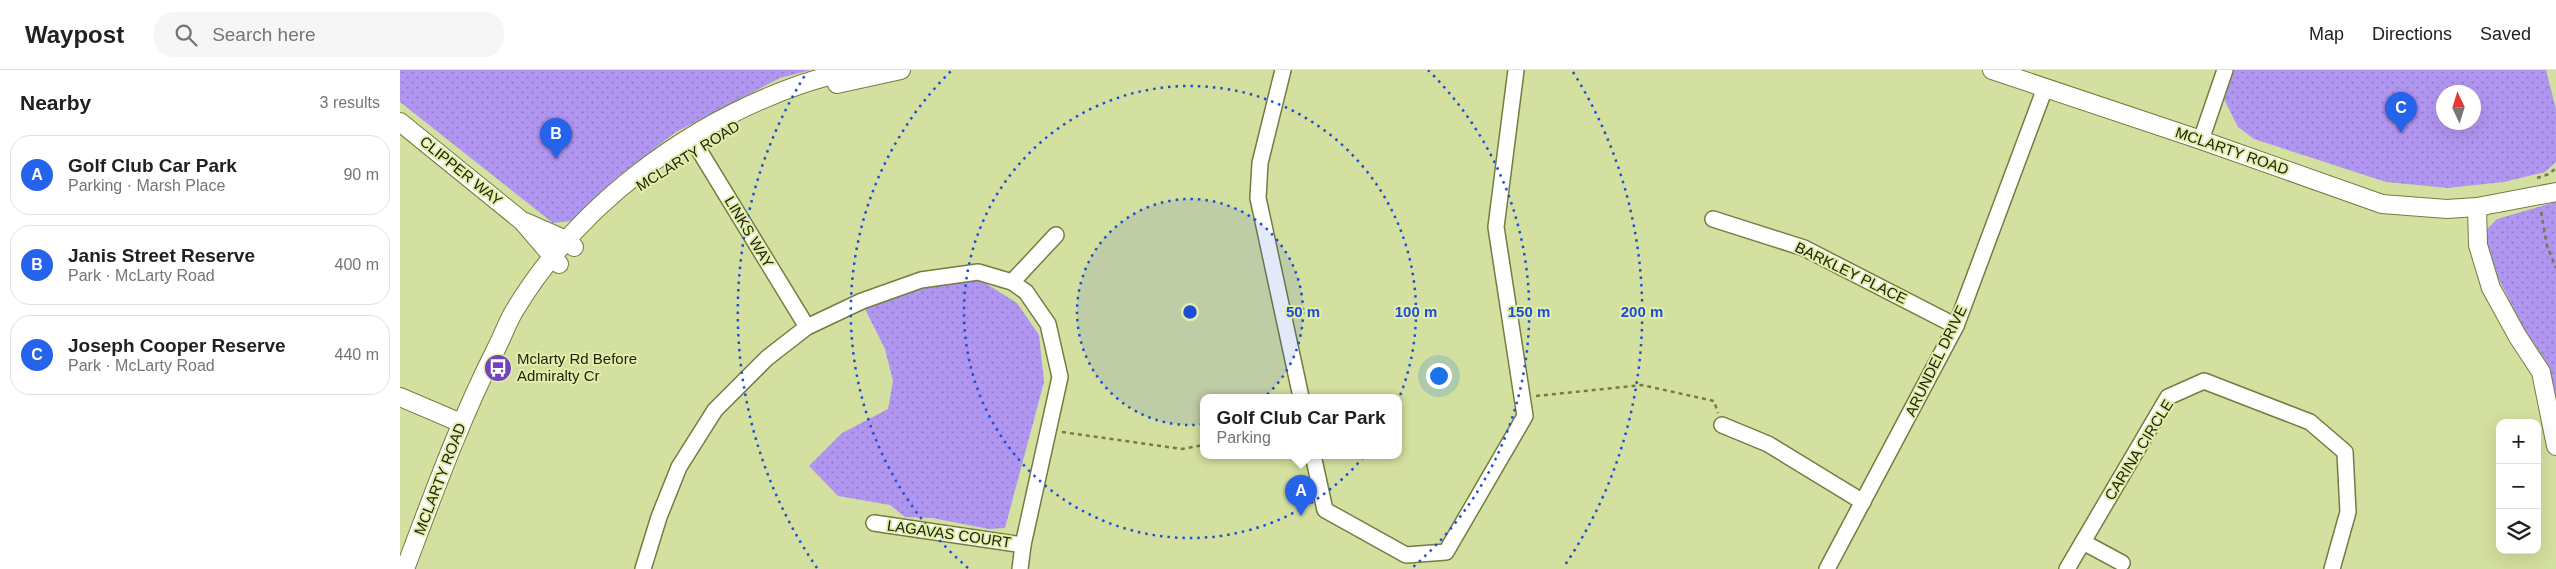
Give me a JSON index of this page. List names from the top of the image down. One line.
{"streets":{"street":["MCLARTY ROAD","CLIPPER WAY","LINKS WAY","BARKLEY PLACE","ARUNDEL DRIVE","CARINA CIRCLE","LAGAVAS COURT"]},"crossings":[["MCLARTY ROAD","CLIPPER WAY"],["MCLARTY ROAD","LINKS WAY"],["MCLARTY ROAD","ARUNDEL DRIVE"],["BARKLEY PLACE","ARUNDEL DRIVE"]],"places":{"bus stop":["Mclarty Rd Before Admiralty Cr"]},"north":"top","page":{"header":"Waypost","search":"Search here","nav":["Map","Directions","Saved"],"heading":["Nearby","3 results"],"pins":["C","B","A"],"list":[{"mark":"A","name":"Golf Club Car Park","note":"Parking · Marsh Place","value":"90 m"},{"mark":"B","name":"Janis Street Reserve","note":"Park · McLarty Road","value":"400 m"},{"mark":"C","name":"Joseph Cooper Reserve","note":"Park · McLarty Road","value":"440 m"}],"popup":["Golf Club Car Park","Parking"],"map_buttons":["+","−"]},"rings":["50 m","100 m","150 m","200 m"]}
